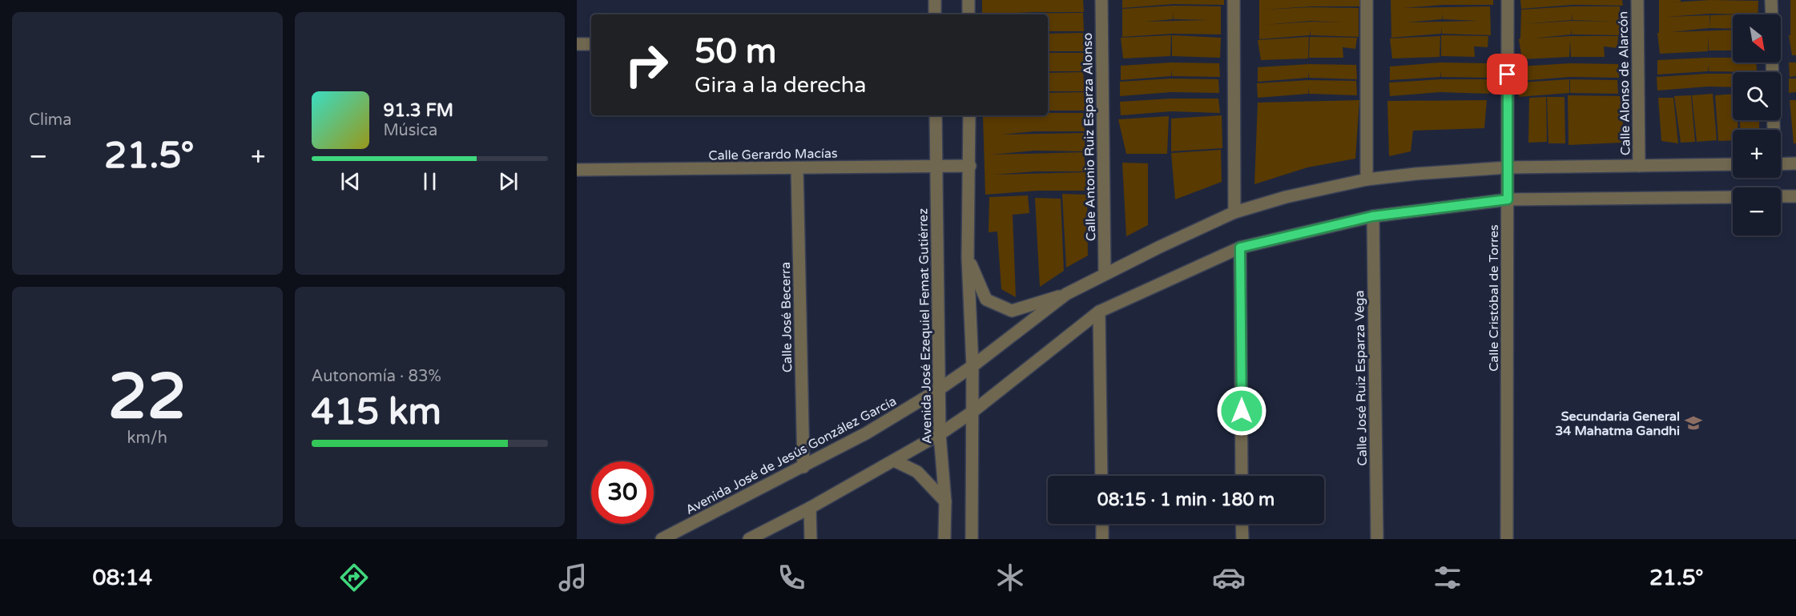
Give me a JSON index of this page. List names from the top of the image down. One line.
{"streets":{"street":["Calle Alonso de Alarcón","Calle Antonio Ruiz Esparza Alonso","Calle Gerardo Macías","Calle Cristóbal de Torres","Calle José Becerra","Avenida José Ezequiel Femat Gutiérrez","Calle José Ruiz Esparza Vega","Avenida José de Jesús González García"]},"crossings":[["Calle Alonso de Alarcón","Avenida José de Jesús González García"],["Calle Antonio Ruiz Esparza Alonso","Avenida José de Jesús González García"],["Calle Gerardo Macías","Calle José Becerra"],["Calle Gerardo Macías","Avenida José Ezequiel Femat Gutiérrez"],["Calle Cristóbal de Torres","Avenida José de Jesús González García"],["Calle José Becerra","Avenida José de Jesús González García"],["Avenida José Ezequiel Femat Gutiérrez","Avenida José de Jesús González García"]],"places":{"school or university":["Secundaria General 34 Mahatma Gandhi"]},"north":"bottom right","page":{"tile":["Clima",["22","km/h"],["Autonomía · 83%","415 km"]],"map_buttons":["+","−"],"turn":["50 m","Gira a la derecha"],"song":["91.3 FM","Música"],"heat":["−","21.5°","+"],"limit":"30","trip":"08:15 · 1 min · 180 m","tabs":["08:14","21.5°"]}}
